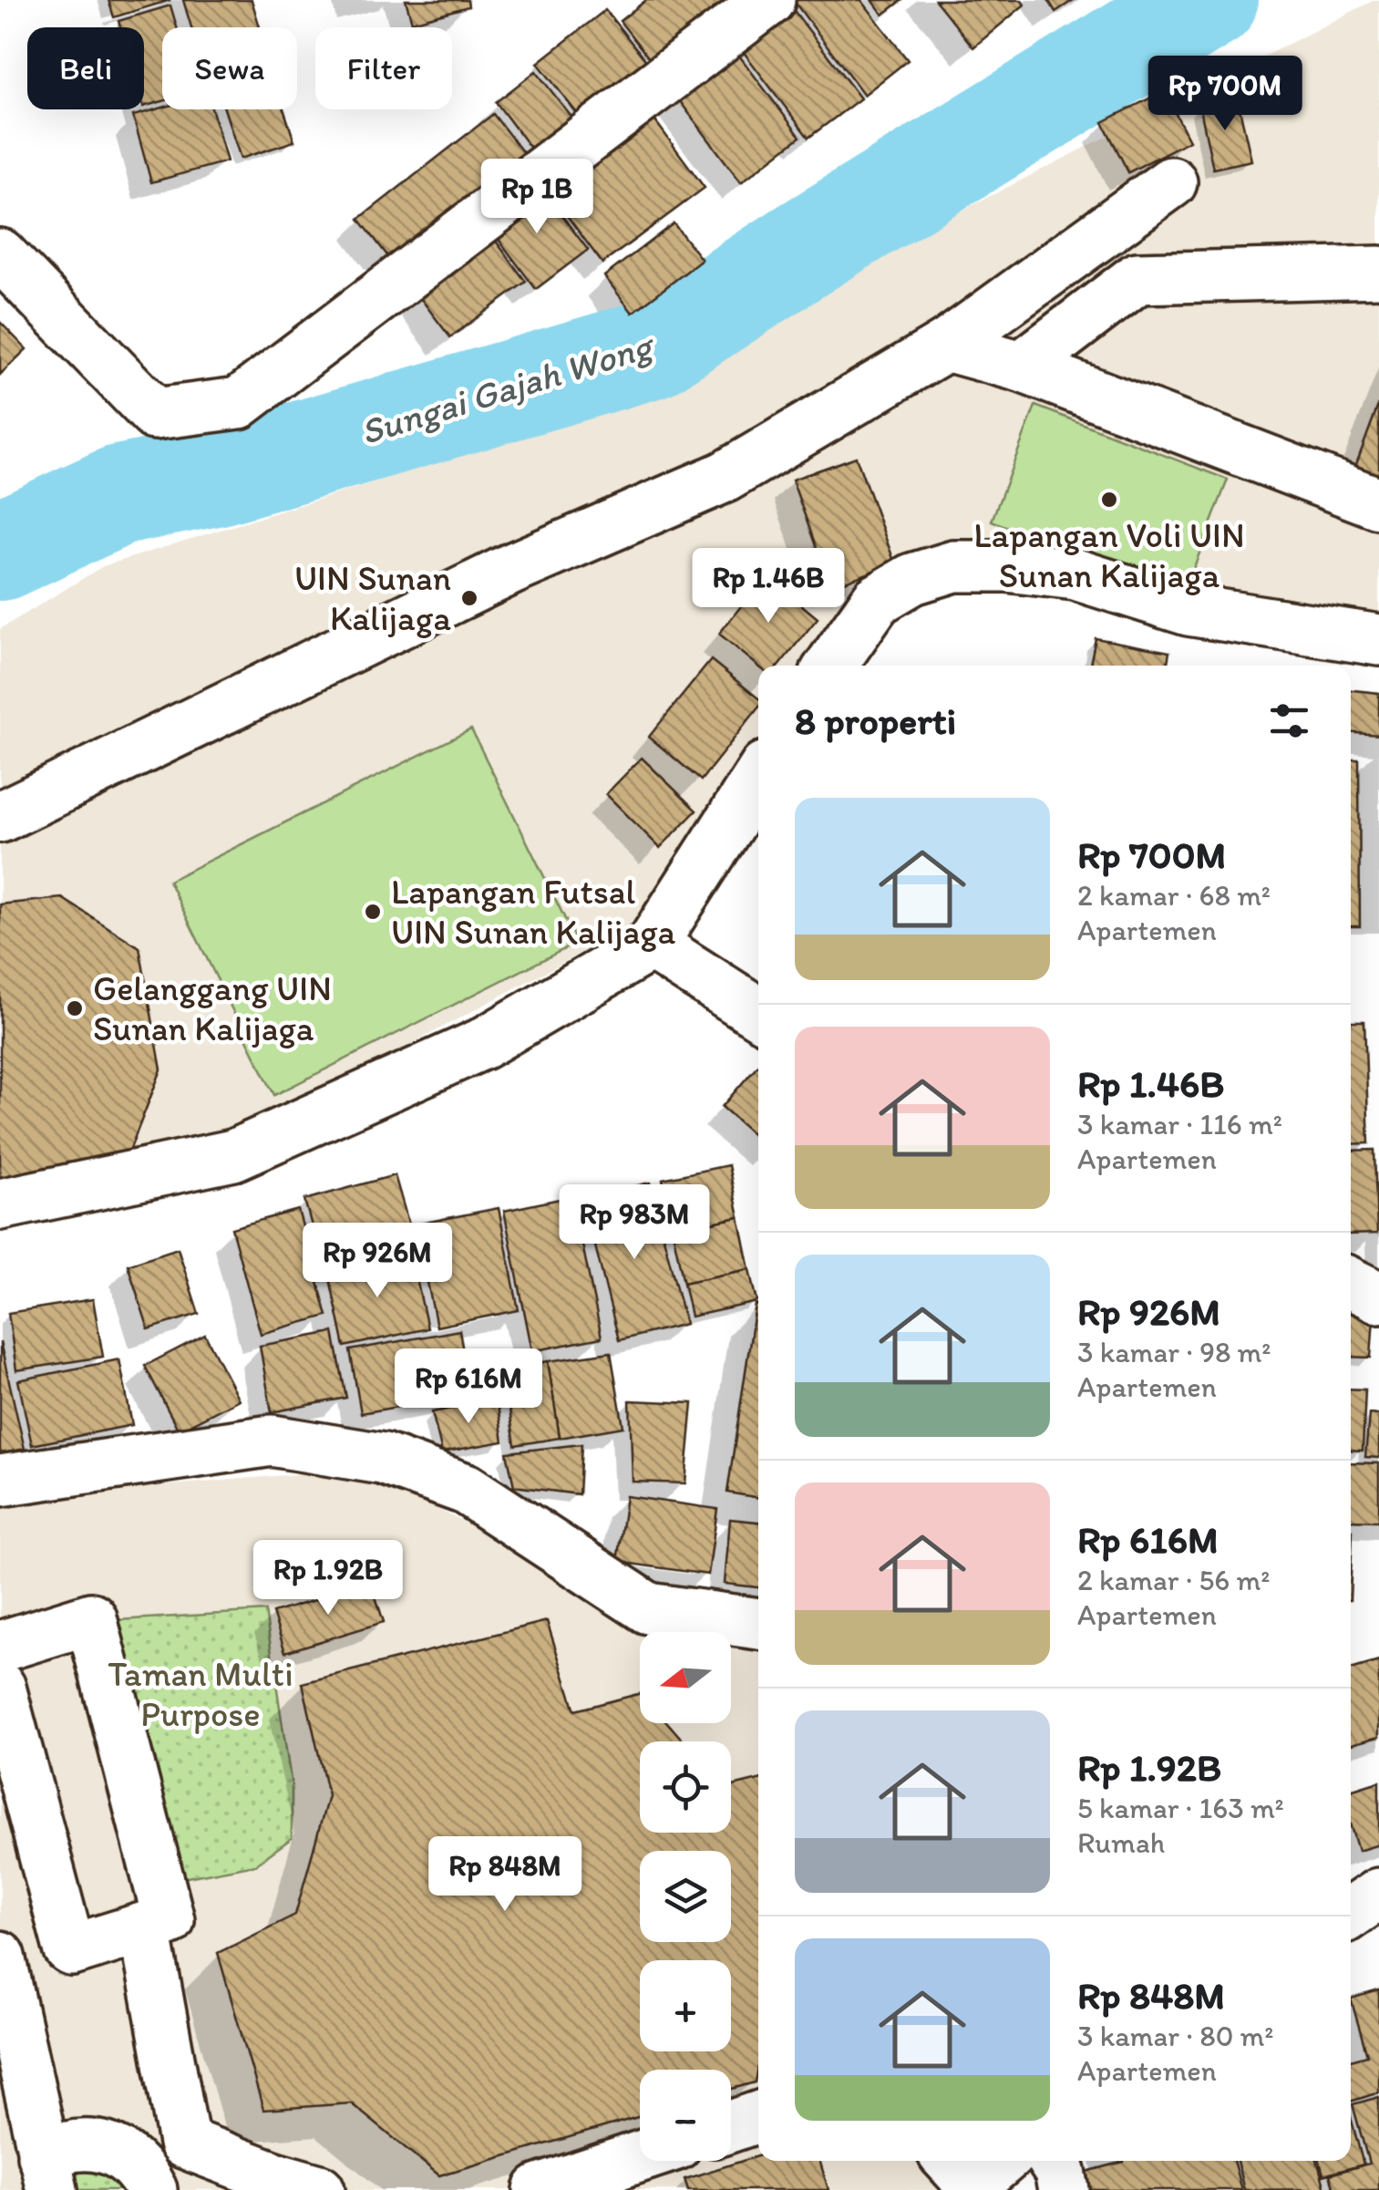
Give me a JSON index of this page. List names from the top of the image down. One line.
{"water":["Sungai Gajah Wong"],"parks":["Taman Multi Purpose"],"places":["Lapangan Voli UIN Sunan Kalijaga","UIN Sunan Kalijaga","Lapangan Futsal UIN Sunan Kalijaga","Gelanggang UIN Sunan Kalijaga"],"north":"left","page":{"chip":["Beli","Sewa","Filter"],"price":["Rp 700M","Rp 1B","Rp 1.46B","Rp 983M","Rp 926M","Rp 616M","Rp 1.92B","Rp 848M"],"heading":"8 properti","list":[{"name":"Rp 700M","note":"2 kamar · 68 m² · Apartemen"},{"name":"Rp 1.46B","note":"3 kamar · 116 m² · Apartemen"},{"name":"Rp 926M","note":"3 kamar · 98 m² · Apartemen"},{"name":"Rp 616M","note":"2 kamar · 56 m² · Apartemen"},{"name":"Rp 1.92B","note":"5 kamar · 163 m² · Rumah"},{"name":"Rp 848M","note":"3 kamar · 80 m² · Apartemen"}],"map_buttons":["+","−"]}}
